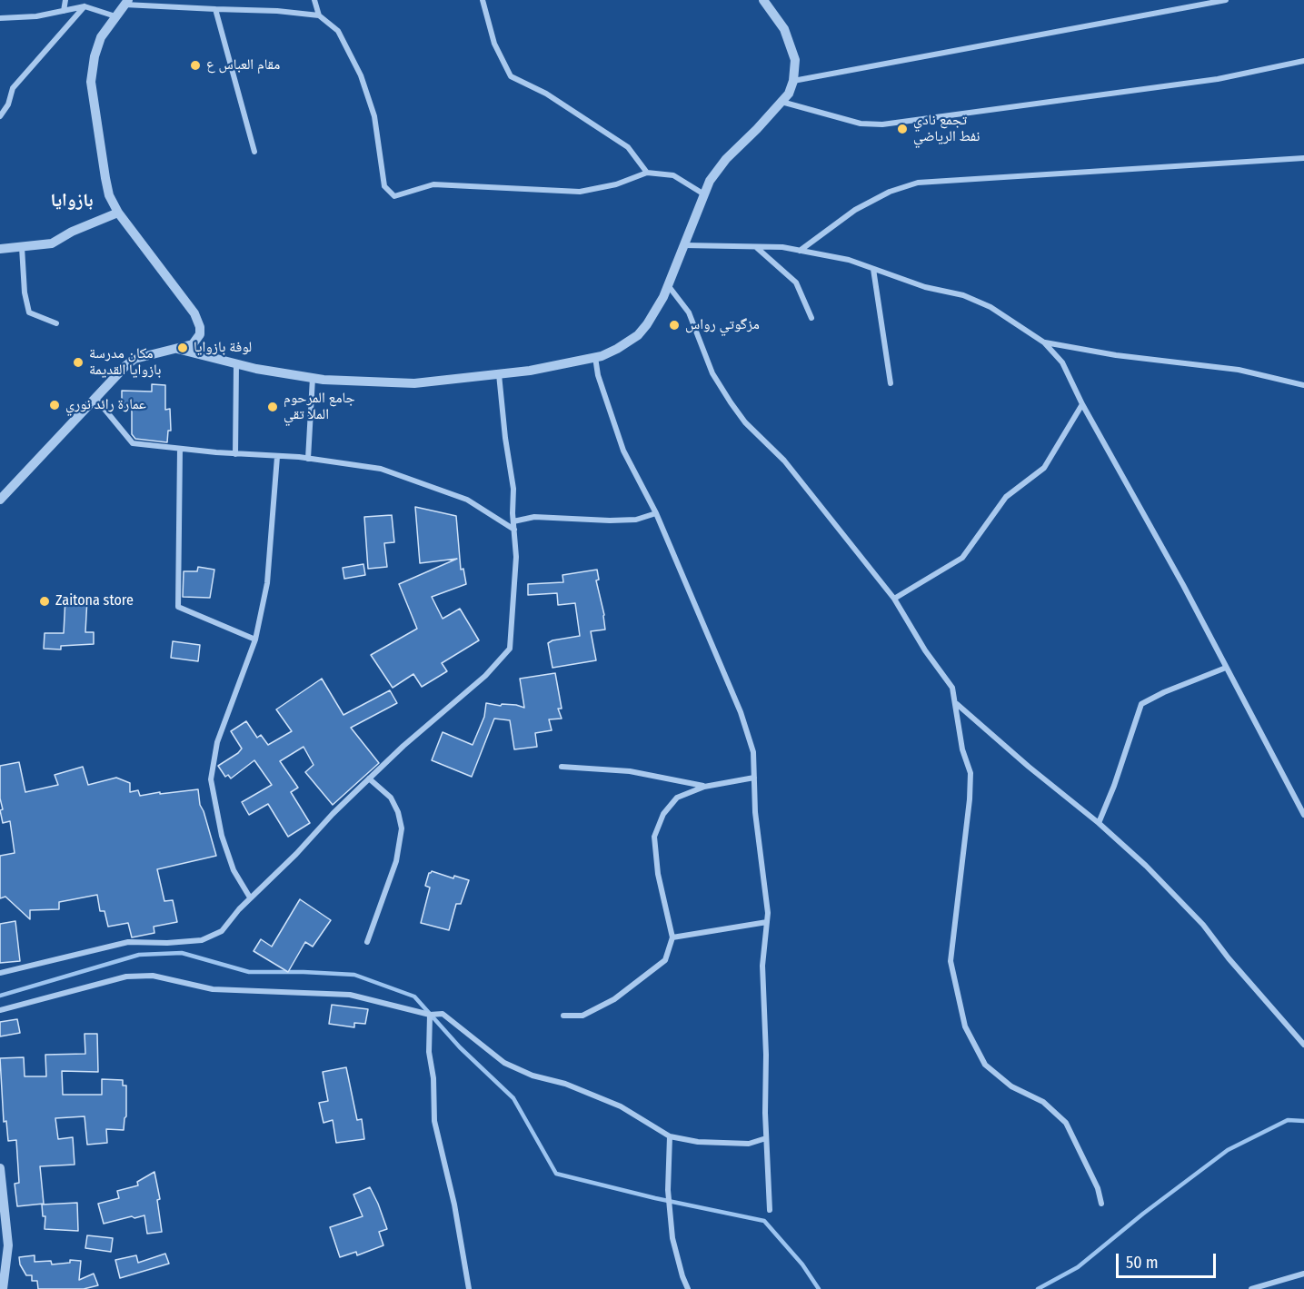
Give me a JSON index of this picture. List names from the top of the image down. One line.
{"districts":["بازوایا"],"places":["مقام العباس ع","تجمع نادي نفط الرياضي","مزگوتي رواس","لوفة بازوايا","مكان مدرسة بازوايا القديمة","عمارة رائد نوري","جامع المرحوم الملا تقي","Zaitona store"],"scale_bar":"50 m"}
